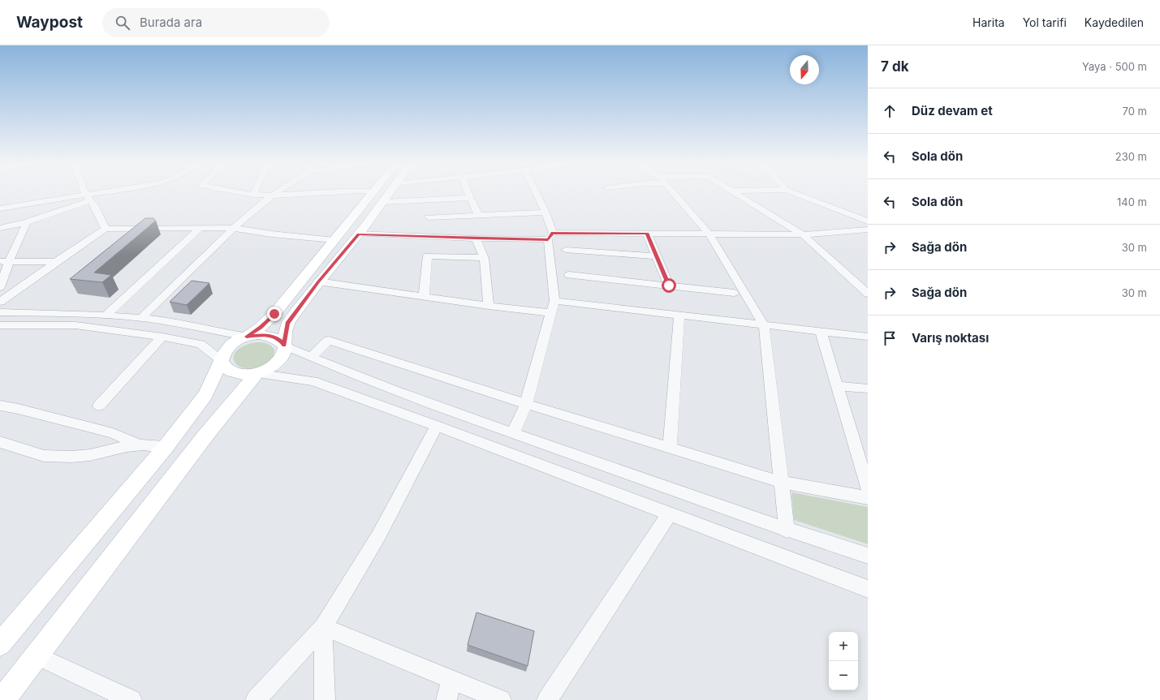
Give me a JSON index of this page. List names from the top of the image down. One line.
{"north":"bottom","page":{"header":"Waypost","search":"Burada ara","nav":["Harita","Yol tarifi","Kaydedilen"],"heading":["7 dk","Yaya · 500 m"],"list":[["Düz devam et","70 m"],["Sola dön","230 m"],["Sola dön","140 m"],["Sağa dön","30 m"],["Sağa dön","30 m"],"Varış noktası"],"map_buttons":["+","−"]}}
